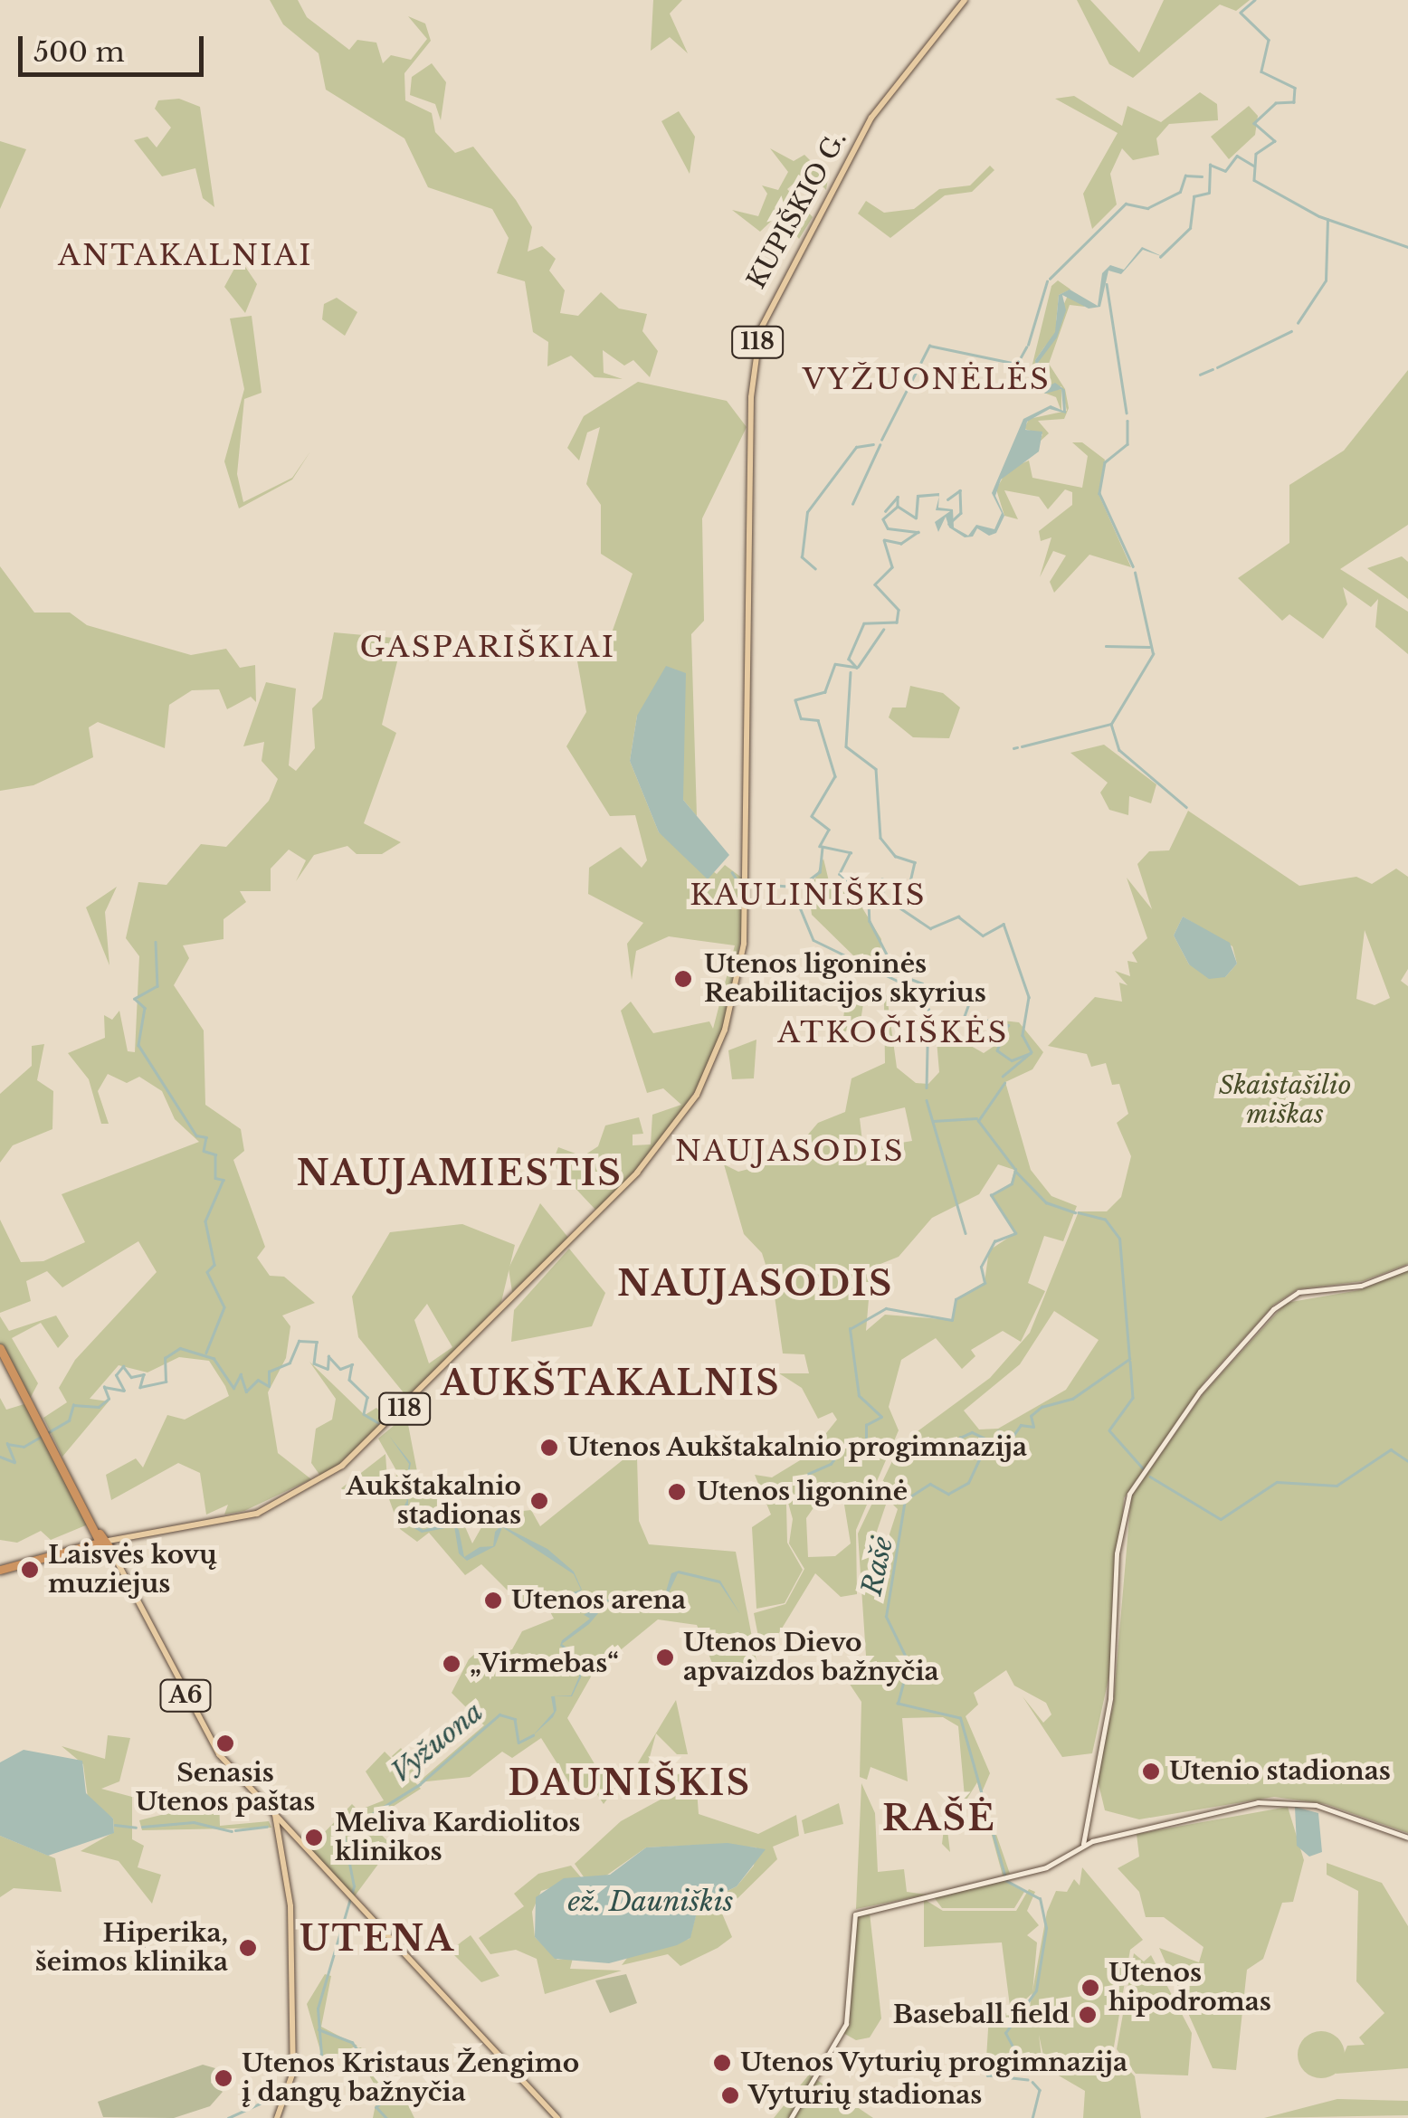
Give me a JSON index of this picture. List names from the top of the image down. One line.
{"streets":{"highway":["A6"],"main road":["KUPIŠKIO G.","118"]},"crossings":[["KUPIŠKIO G.","A6"]],"districts":["ANTAKALNIAI","VYŽUONĖLĖS","GASPARIŠKIAI","KAULINIŠKIS","ATKOČIŠKĖS","NAUJASODIS","NAUJAMIESTIS","NAUJASODIS","AUKŠTAKALNIS","DAUNIŠKIS","RAŠĖ","UTENA"],"water":["Rašė","Vyžuona","ež. Dauniškis"],"parks":["Skaistašilio miškas"],"places":["Utenos ligoninės Reabilitacijos skyrius","Utenos Aukštakalnio progimnazija","Utenos ligoninė","Aukštakalnio stadionas","Laisvės kovų muziejus","Utenos arena","Utenos Dievo apvaizdos bažnyčia","„Virmebas“","Senasis Utenos paštas","Utenio stadionas","Meliva Kardiolitos klinikos","Hiperika, šeimos klinika","Utenos hipodromas","Baseball field","Utenos Vyturių progimnazija","Utenos Kristaus Žengimo į dangų bažnyčia","Vyturių stadionas"],"scale_bar":"500 m"}
